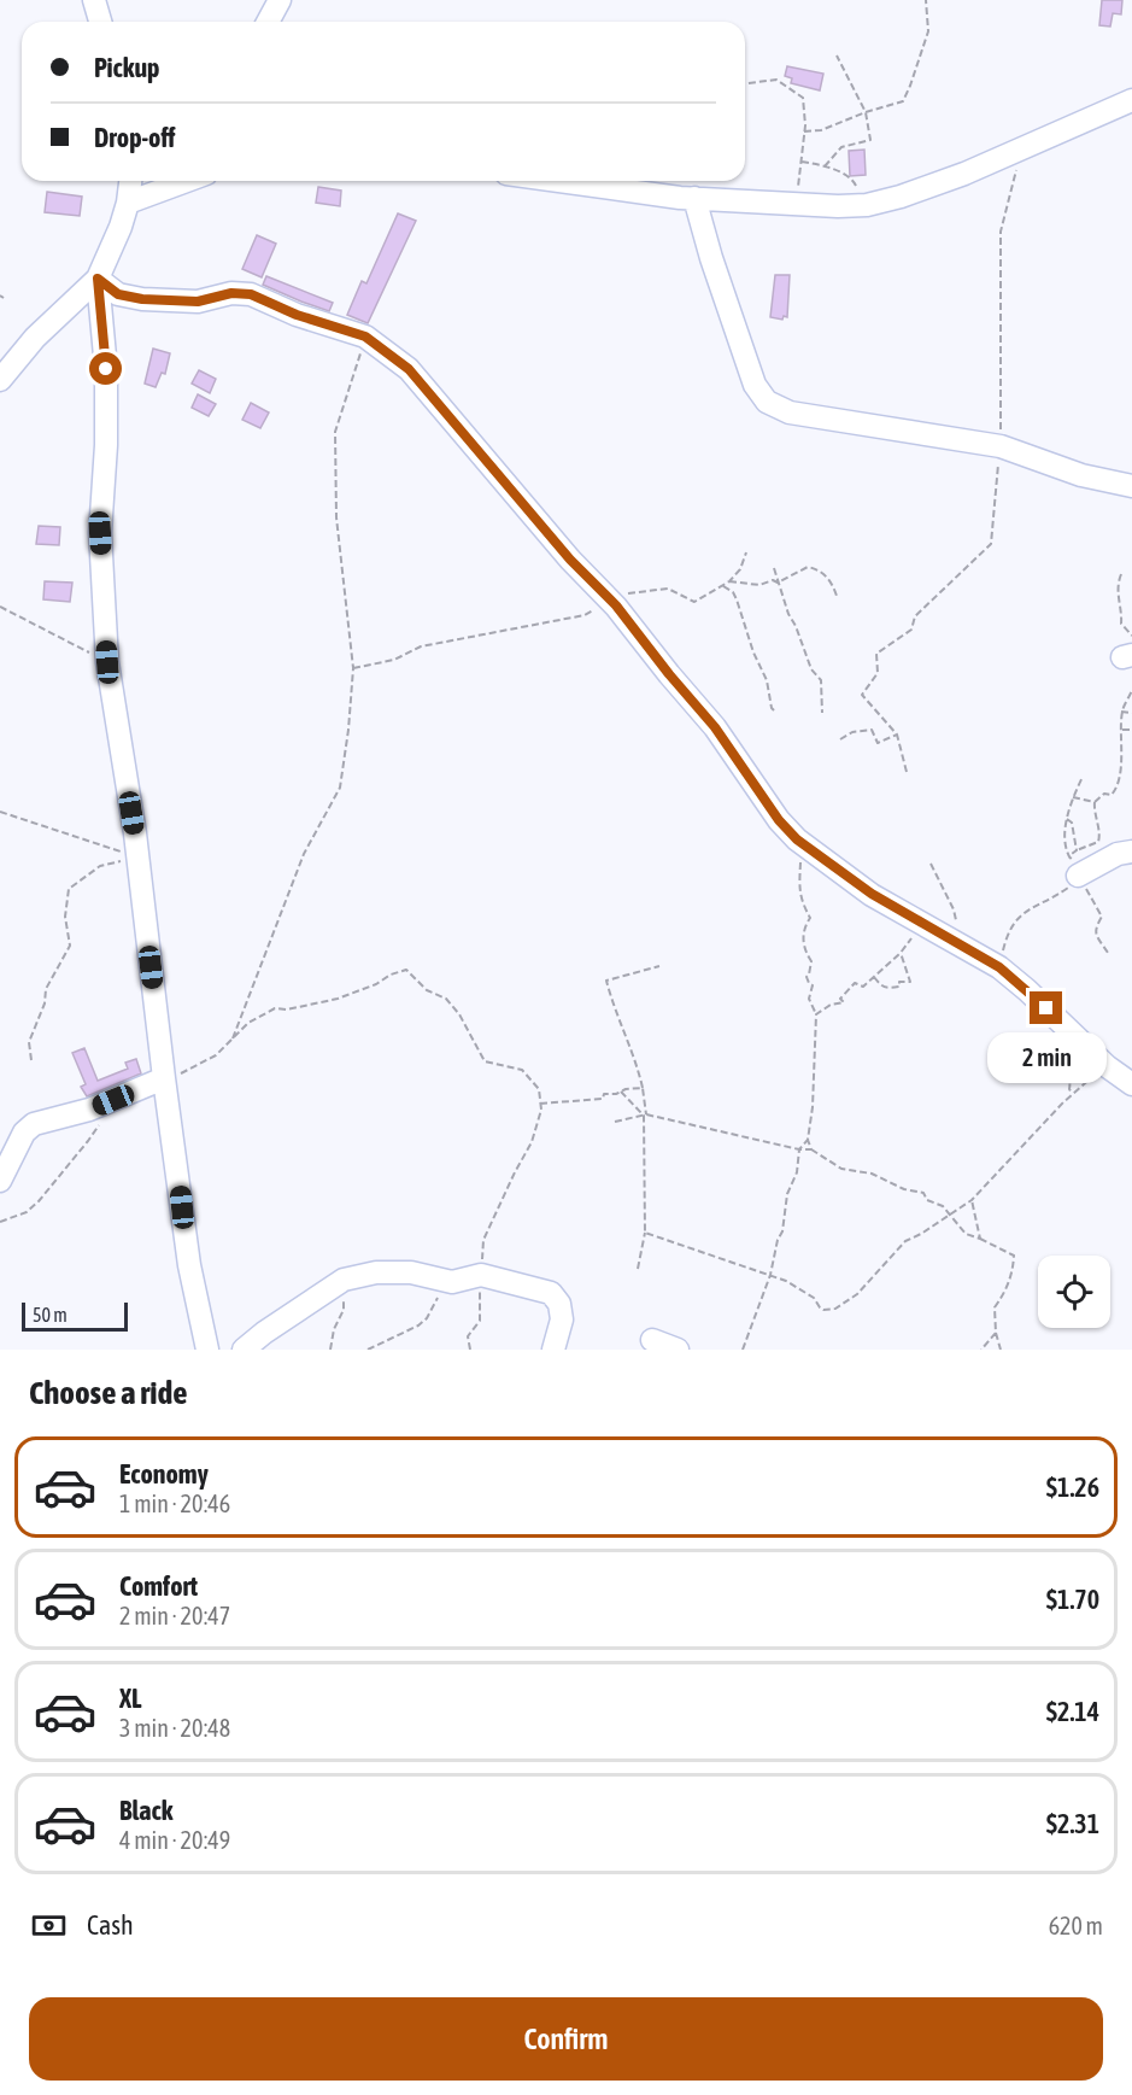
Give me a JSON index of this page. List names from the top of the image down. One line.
{"scale_bar":"50 m","page":{"banner":["Pickup","Drop-off"],"bubble":"2 min","scale":"50 m","heading":"Choose a ride","list":[{"name":"Economy","note":"1 min · 20:46","value":"$1.26"},{"name":"Comfort","note":"2 min · 20:47","value":"$1.70"},{"name":"XL","note":"3 min · 20:48","value":"$2.14"},{"name":"Black","note":"4 min · 20:49","value":"$2.31"}],"pay":["Cash","620 m"],"buttons":"Confirm"}}
